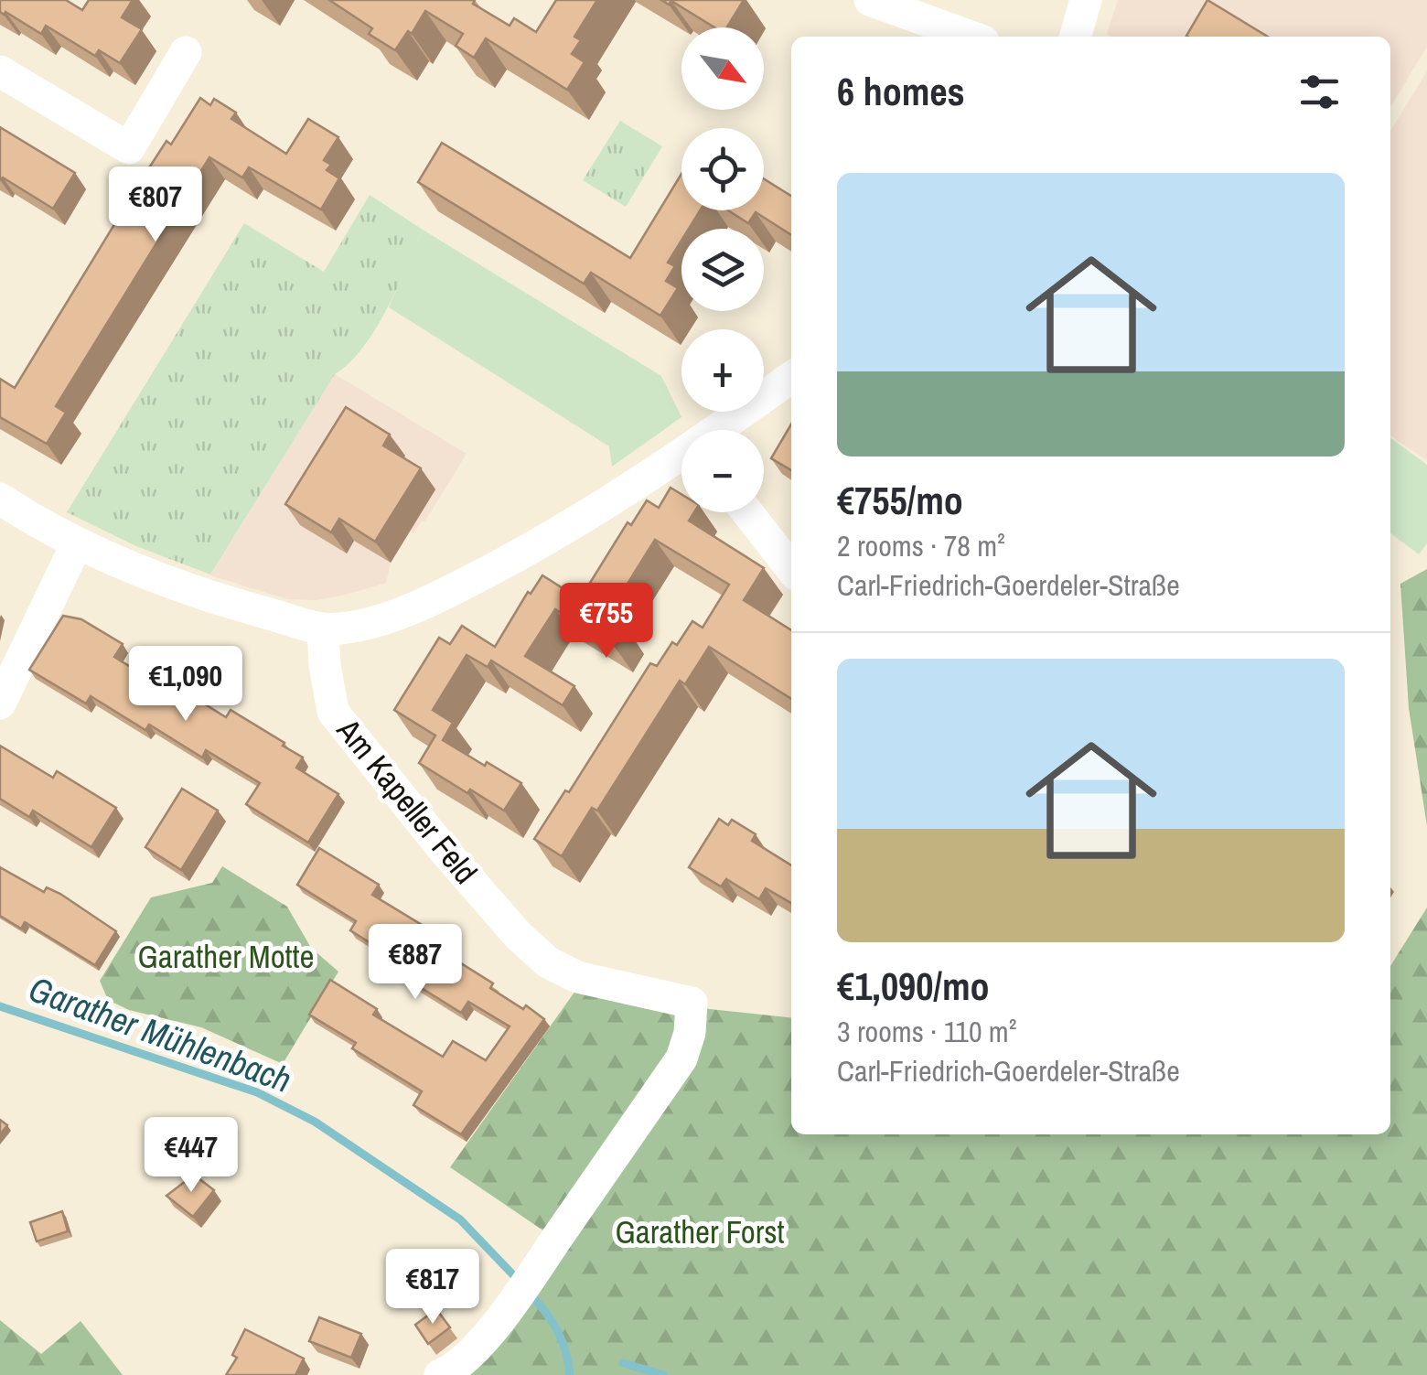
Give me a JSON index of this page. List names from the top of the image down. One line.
{"streets":{"street":["Am Kapeller Feld"]},"water":["Garather Mühlenbach"],"parks":["Garather Motte","Garather Forst"],"north":"bottom right","page":{"map_buttons":["+","−"],"heading":"6 homes","list":[{"name":"€755/mo","note":"2 rooms · 78 m² · Carl-Friedrich-Goerdeler-Straße"},{"name":"€1,090/mo","note":"3 rooms · 110 m² · Carl-Friedrich-Goerdeler-Straße"}],"price":["€807","€755","€1,090","€887","€447","€817"]}}
